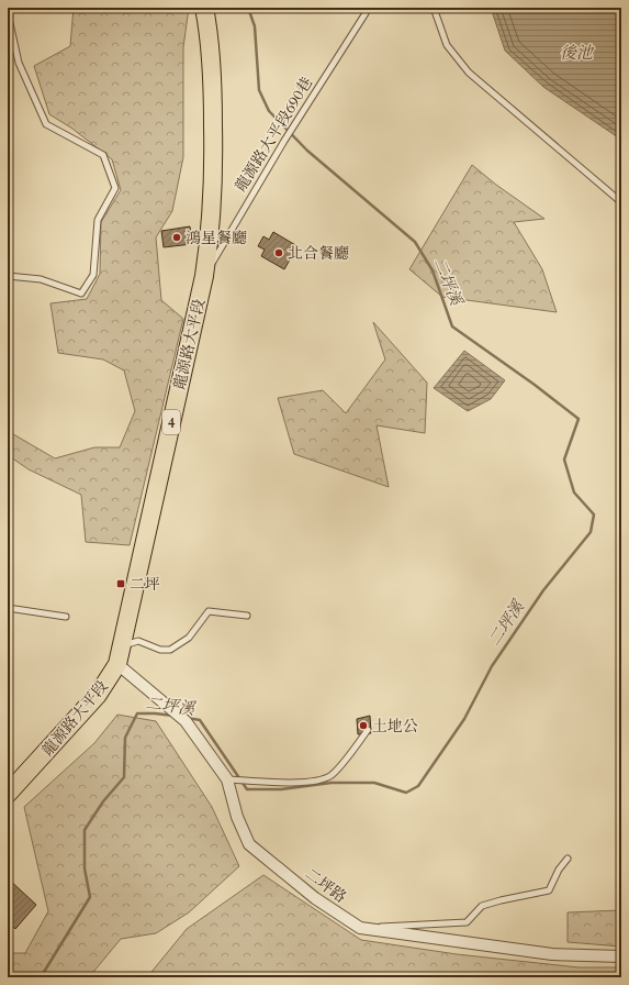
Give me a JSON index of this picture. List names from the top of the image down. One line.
{"streets":{"main road":["龍源路大平段","4"],"street":["二坪路"],"lane":["龍源路大平段690巷"]},"crossings":[["龍源路大平段690巷","龍源路大平段"],["龍源路大平段","二坪路"]],"water":["後池","二坪溪"],"places":{"other":["鴻星餐廳","北合餐廳","土地公"],"transit":["二坪"]}}
